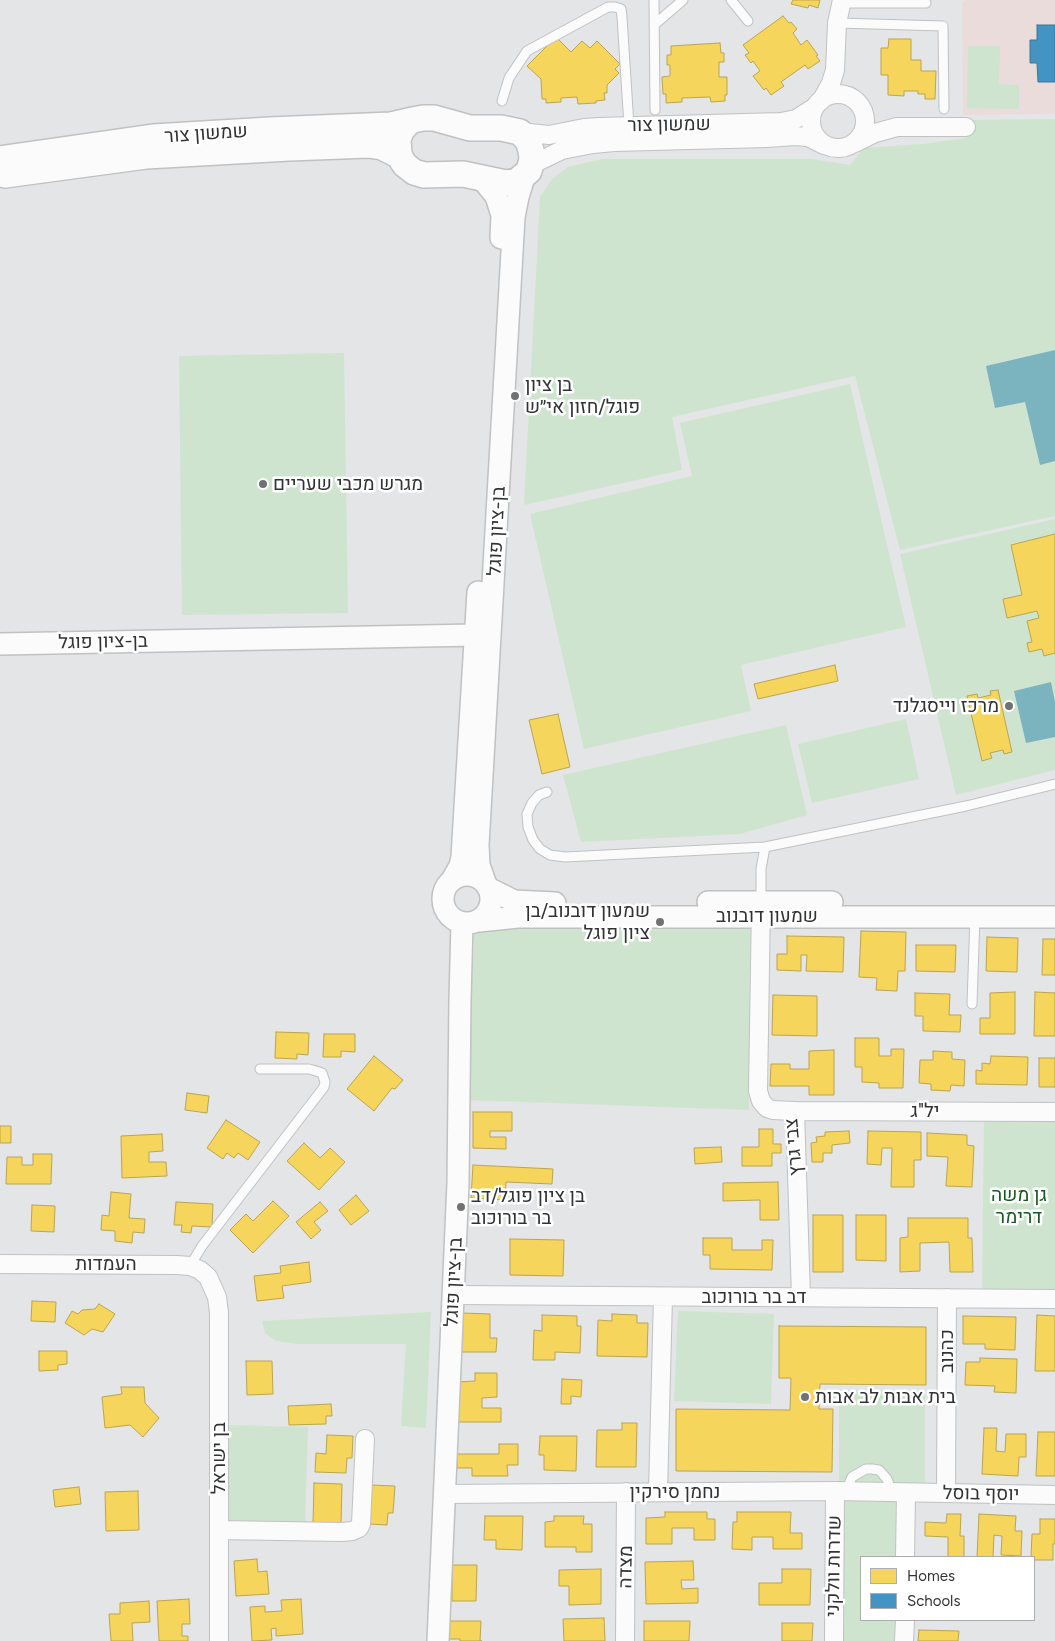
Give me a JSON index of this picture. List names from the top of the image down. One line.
{"streets":{"main road":["שמשון צור"],"street":["בן-ציון פוגל","שמעון דובנוב","יל\"ג","צבי גרץ","העמדות","דב בר בורוכוב","כהנוב","בן ישראל","נחמן סירקין","יוסף בוסל","שדרות וולקני","מצדה"]},"crossings":[["שמשון צור","בן-ציון פוגל"],["בן-ציון פוגל","שמעון דובנוב"],["בן-ציון פוגל","דב בר בורוכוב"],["בן-ציון פוגל","נחמן סירקין"],["שמעון דובנוב","צבי גרץ"],["יל\"ג","צבי גרץ"],["צבי גרץ","דב בר בורוכוב"],["העמדות","בן ישראל"],["דב בר בורוכוב","כהנוב"],["כהנוב","יוסף בוסל"],["נחמן סירקין","יוסף בוסל"],["נחמן סירקין","שדרות וולקני"],["נחמן סירקין","מצדה"]],"parks":["גן משה דרימר"],"places":["בן ציון פוגל/חזון אי״ש","מגרש מכבי שעריים","מרכז וייסגלנד","שמעון דובנוב/בן ציון פוגל","בן ציון פוגל/דב בר בורוכוב","בית אבות לב אבות"],"legend":["Homes","Schools"]}
